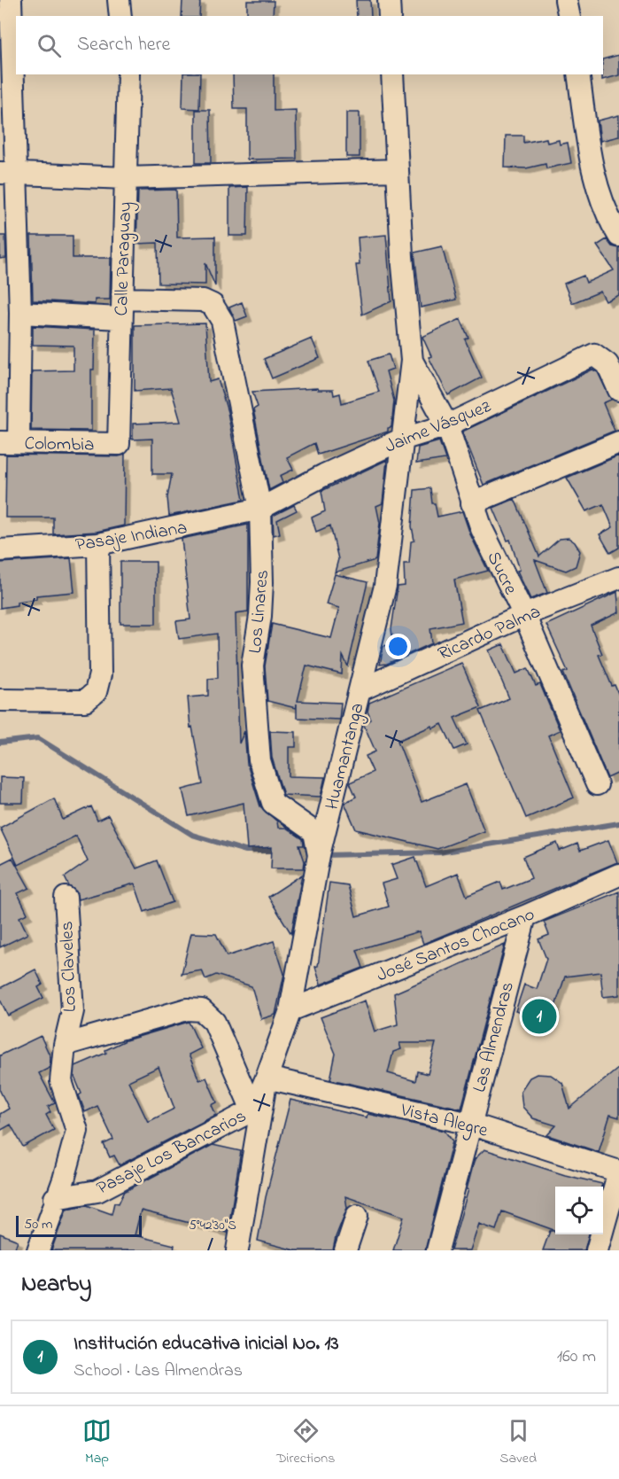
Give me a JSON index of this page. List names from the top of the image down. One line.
{"streets":{"street":["Calle Paraguay","Jaime Vásquez","Colombia","Pasaje Indiana","Sucre","Los Linares","Ricardo Palma","Huamantanga","José Santos Chocano","Los Claveles","Las Almendras","Vista Alegre","Pasaje Los Bancarios"]},"crossings":[["Calle Paraguay","Colombia"],["Calle Paraguay","Los Linares"],["Jaime Vásquez","Pasaje Indiana"],["Jaime Vásquez","Sucre"],["Jaime Vásquez","Los Linares"],["Jaime Vásquez","Huamantanga"],["Pasaje Indiana","Los Linares"],["Sucre","Ricardo Palma"],["Sucre","Huamantanga"],["Los Linares","Huamantanga"],["Ricardo Palma","Huamantanga"],["Huamantanga","José Santos Chocano"],["Huamantanga","Vista Alegre"],["Huamantanga","Pasaje Los Bancarios"],["José Santos Chocano","Las Almendras"],["Los Claveles","Pasaje Los Bancarios"],["Las Almendras","Vista Alegre"],["Vista Alegre","Pasaje Los Bancarios"]],"scale_bar":"50 m","page":{"search":"Search here","pins":"1","scale":"50 m","heading":"Nearby","list":[{"mark":"1","name":"Institución educativa inicial No. 13","note":"School · Las Almendras","value":"160 m"}],"nav":["Map","Directions","Saved"]},"coordinates":["5°42'30\"S"]}
